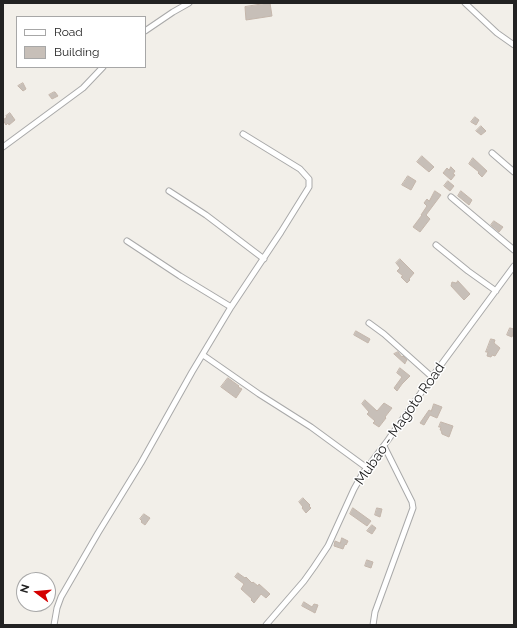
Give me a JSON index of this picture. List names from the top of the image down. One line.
{"streets":{"street":["Mubao - Magoto Road"]},"legend":["Road","Building"],"north":"left"}
